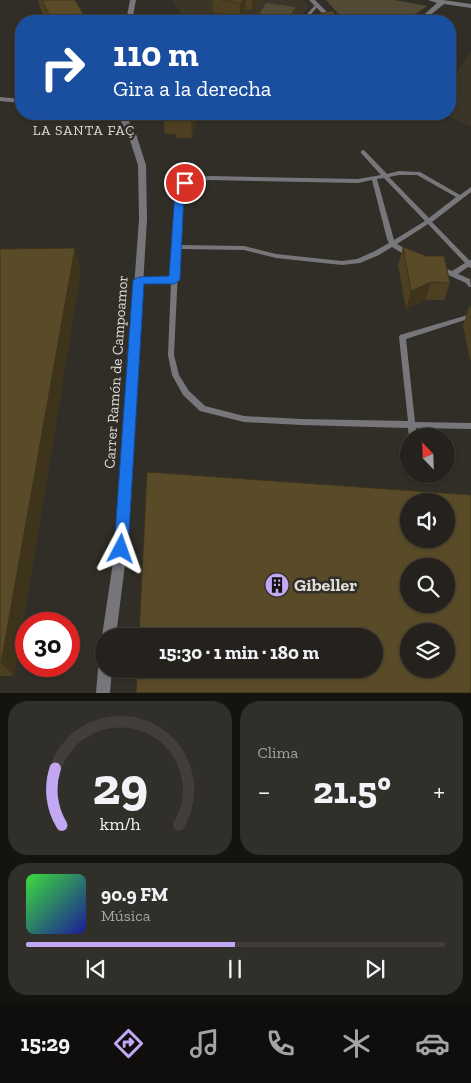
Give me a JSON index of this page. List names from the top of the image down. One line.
{"streets":{"street":["Carrer Ramón de Campoamor"]},"districts":["LA SANTA FAÇ"],"places":{"building":["Gibeller"]},"north":"top left","page":{"turn":["110 m","Gira a la derecha"],"limit":"30","trip":"15:30 · 1 min · 180 m","tile":"Clima","heat":["−","21.5°","+"],"song":["90.9 FM","Música"],"tabs":"15:29","gauge":["29","km/h"]}}
